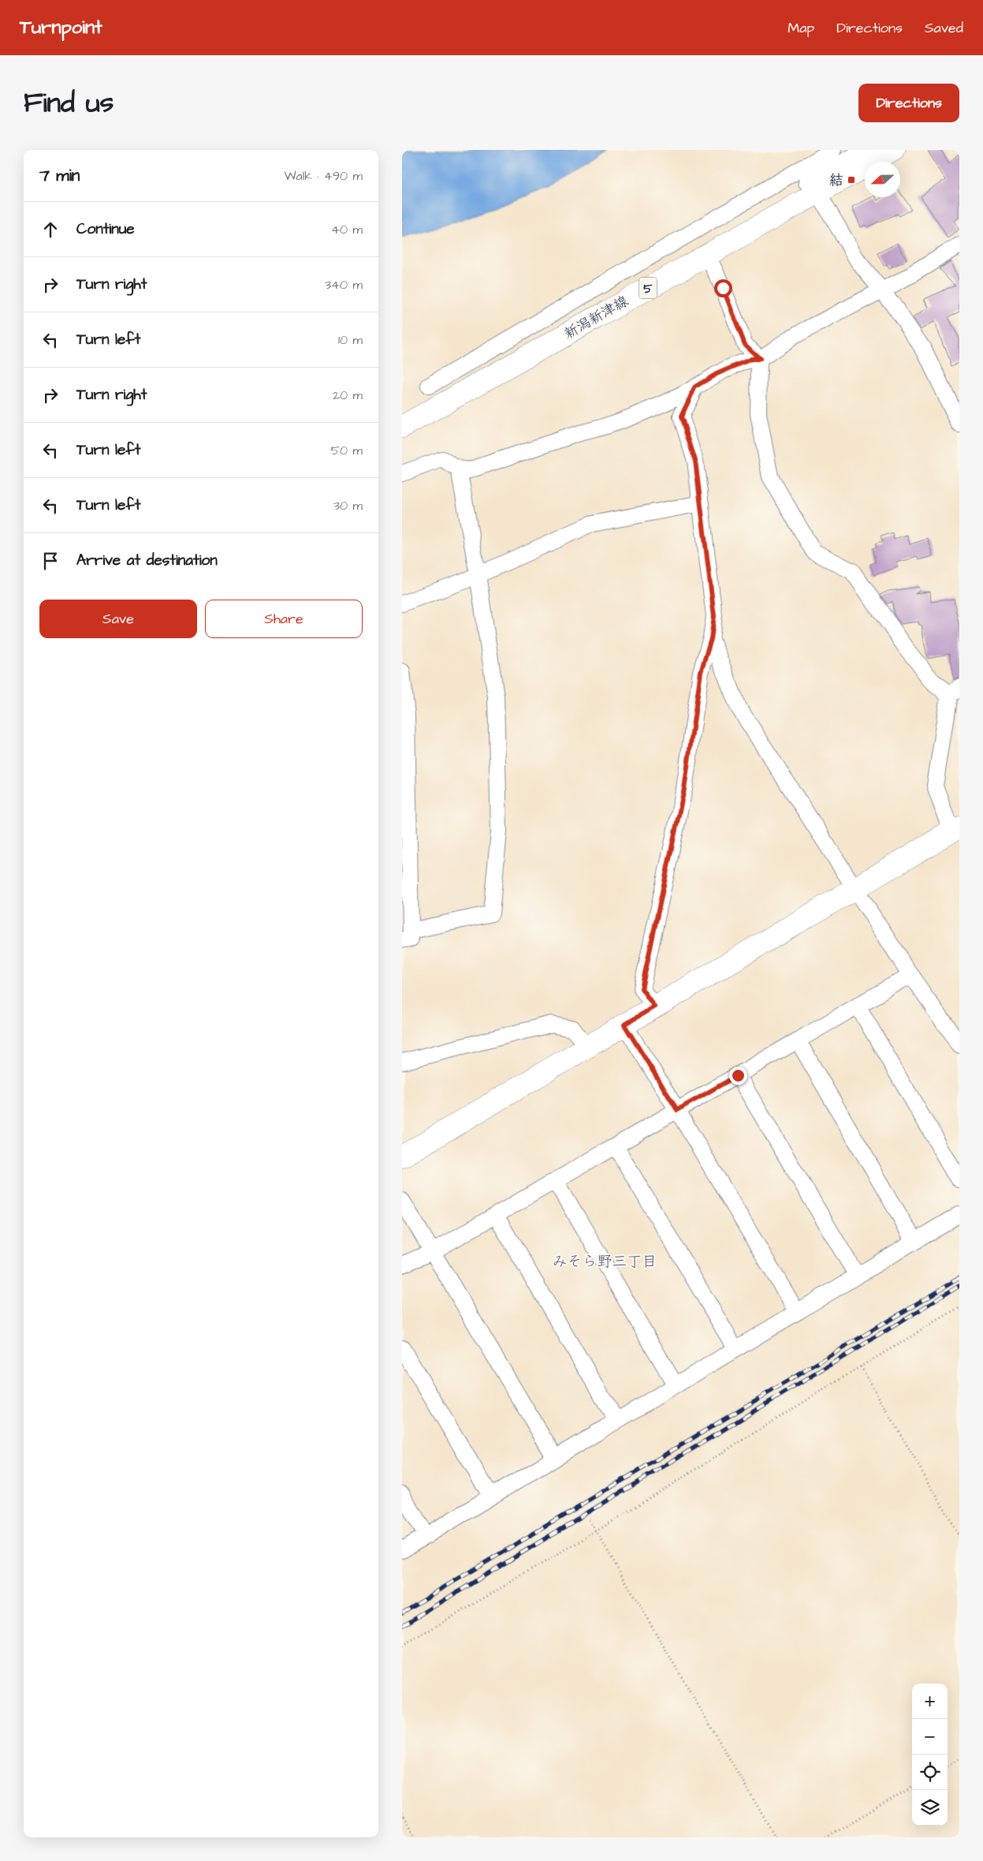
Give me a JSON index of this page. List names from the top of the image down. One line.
{"streets":{"street":["5","新潟新津線"]},"districts":["みそら野三丁目"],"places":{"transit":["結"]},"north":"left","page":{"header":"Turnpoint","nav":["Map","Directions","Saved"],"title":"Find us","buttons":["Directions",["Save","Share"]],"heading":["7 min","Walk · 490 m"],"list":[["Continue","40 m"],["Turn right","340 m"],["Turn left","10 m"],["Turn right","20 m"],["Turn left","50 m"],["Turn left","30 m"],"Arrive at destination"],"map_buttons":["+","−"]}}
